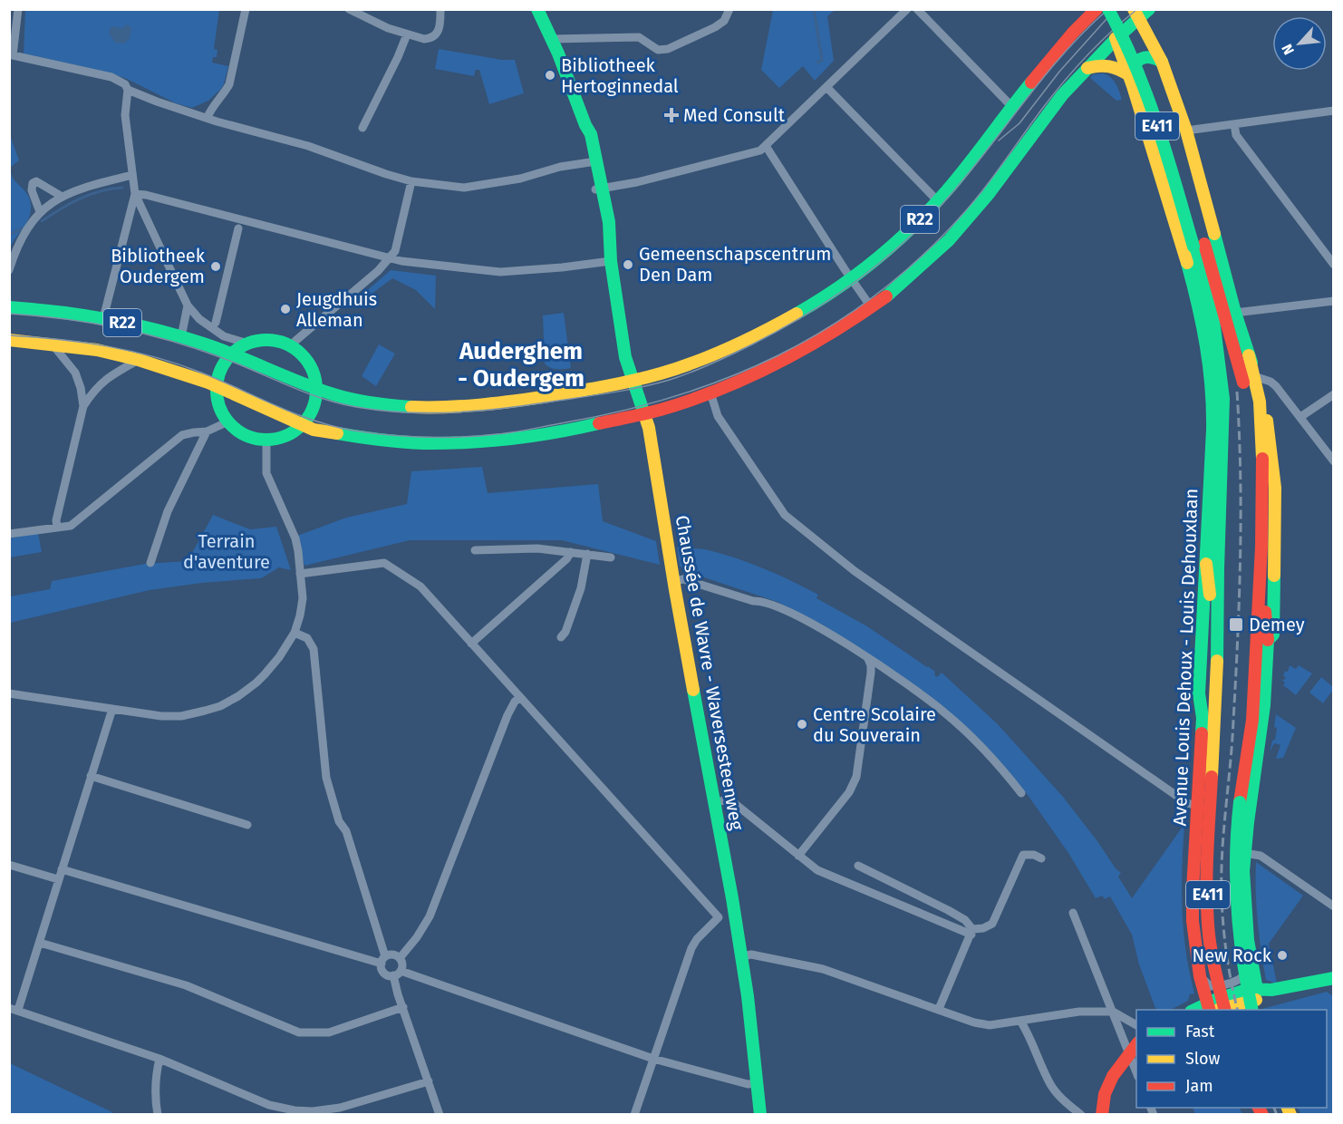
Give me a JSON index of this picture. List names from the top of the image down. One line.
{"streets":{"main road":["E411","R22","Avenue Louis Dehoux - Louis Dehouxlaan","Chaussée de Wavre - Waversesteenweg"]},"crossings":[["R22","Avenue Louis Dehoux - Louis Dehouxlaan"],["R22","Chaussée de Wavre - Waversesteenweg"]],"districts":["Auderghem - Oudergem"],"parks":["Terrain d'aventure"],"places":{"other":["Bibliotheek Hertoginnedal","Gemeenschapscentrum Den Dam","Bibliotheek Oudergem","Jeugdhuis Alleman","Centre Scolaire du Souverain","New Rock"],"health":["Med Consult"],"transit":["Demey"]},"legend":["Fast","Slow","Jam"],"north":"bottom left"}
